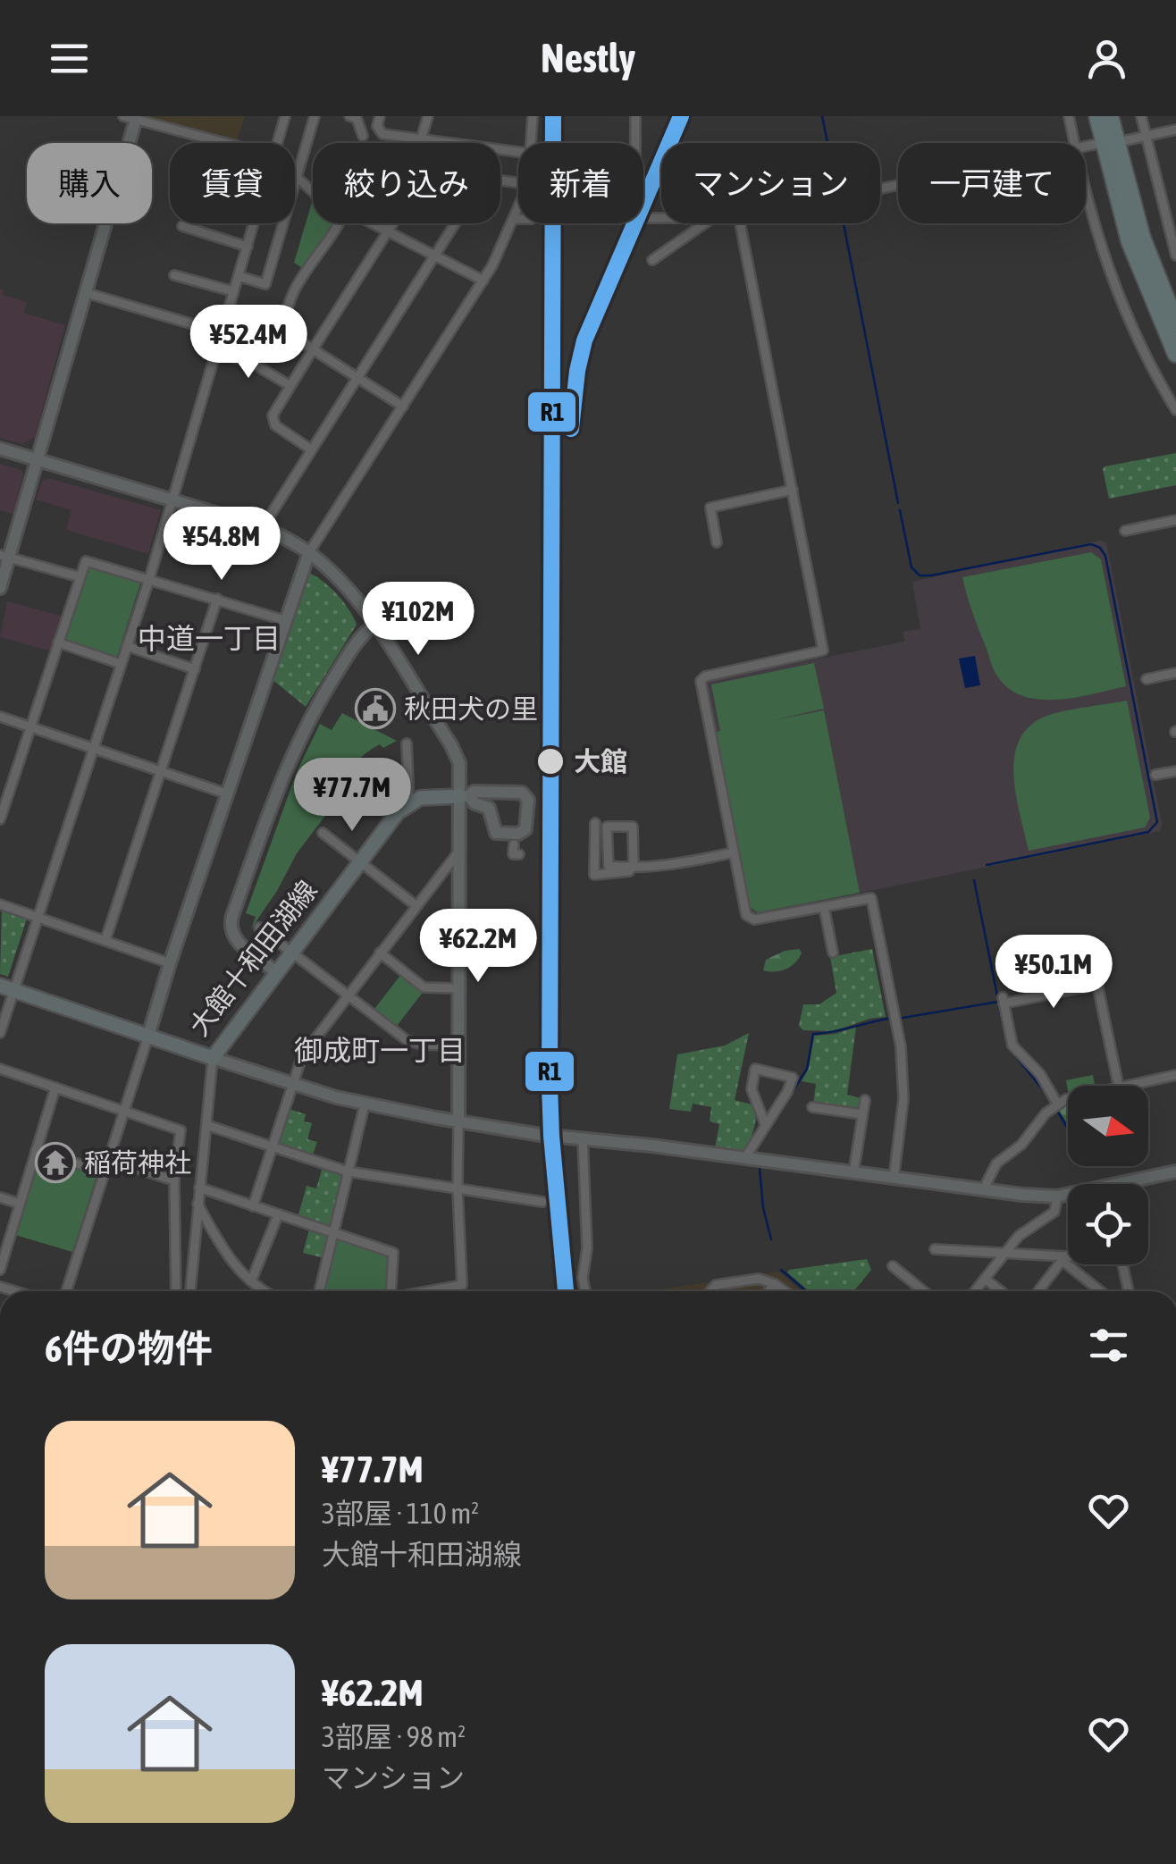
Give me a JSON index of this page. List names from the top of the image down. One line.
{"streets":{"main road":["大館十和田湖線"]},"districts":["中道一丁目","御成町一丁目"],"places":{"public building":["秋田犬の里"],"other":["大館"],"temple":["稲荷神社"]},"lines":["transit line R1"],"north":"right","page":{"header":"Nestly","chip":["購入","賃貸","絞り込み","新着","マンション","一戸建て"],"price":["¥52.4M","¥54.8M","¥102M","¥77.7M","¥62.2M","¥50.1M"],"heading":"6件の物件","list":[{"name":"¥77.7M","note":"3部屋 · 110 m² · 大館十和田湖線"},{"name":"¥62.2M","note":"3部屋 · 98 m² · マンション"}]}}
